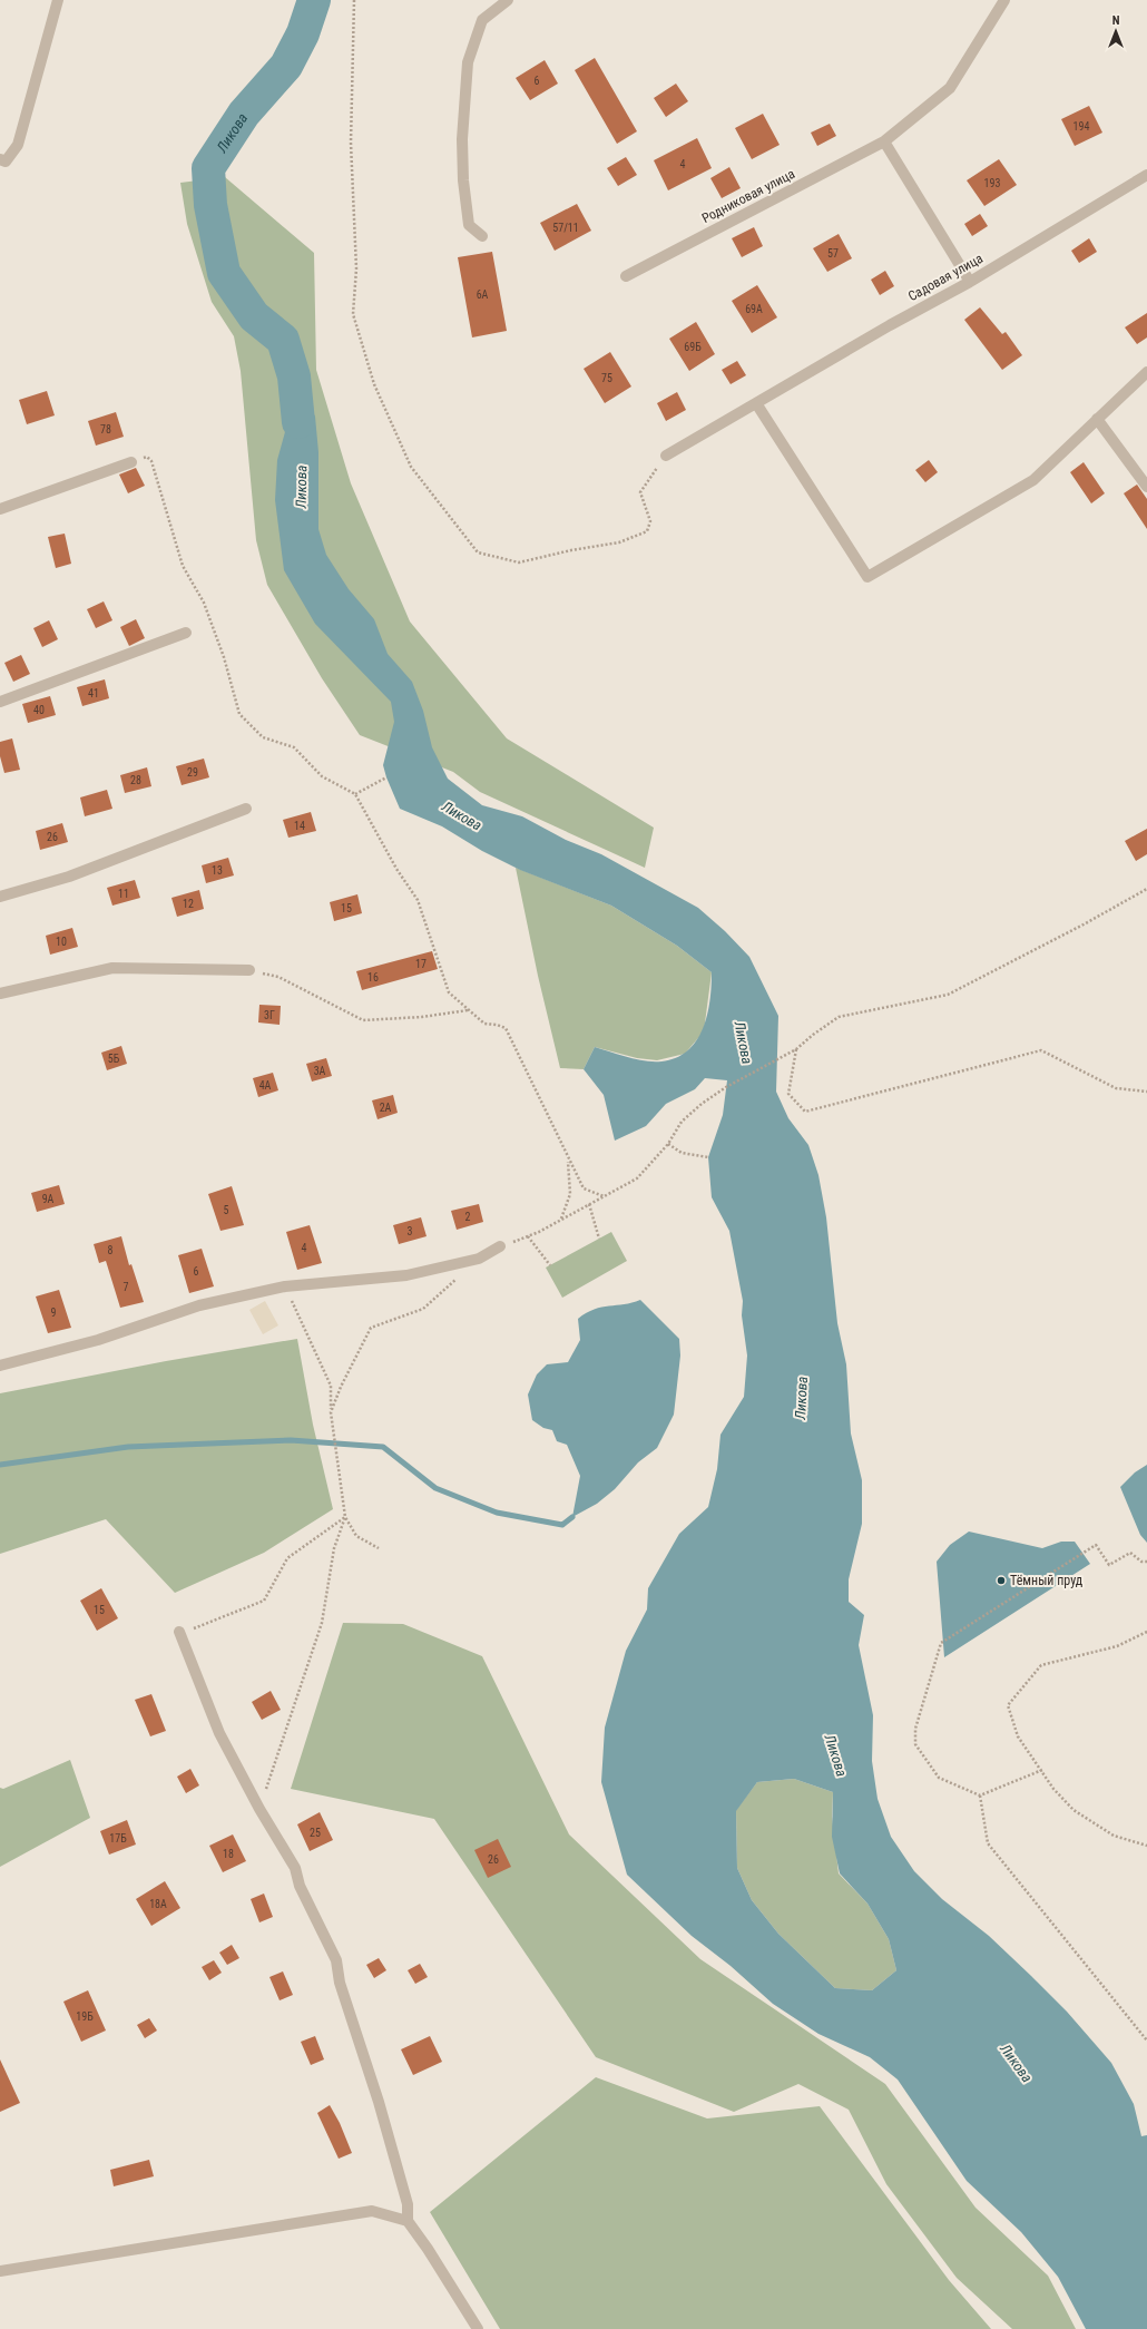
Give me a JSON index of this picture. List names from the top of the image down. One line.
{"streets":{"street":["Родниковая улица","Садовая улица"]},"water":["Ликова"],"places":["Тёмный пруд"],"house_numbers":["6","194","4","193","57/11","57","6А","69А","69Б","75","78","41","40","29","28","14","26","13","11","12","15","10","17","16","3Г","5Б","3А","4А","2А","9А","5","2","3","4","8","6","7","9","15","25","17Б","18","26","18А","19Б"],"north":"top"}
